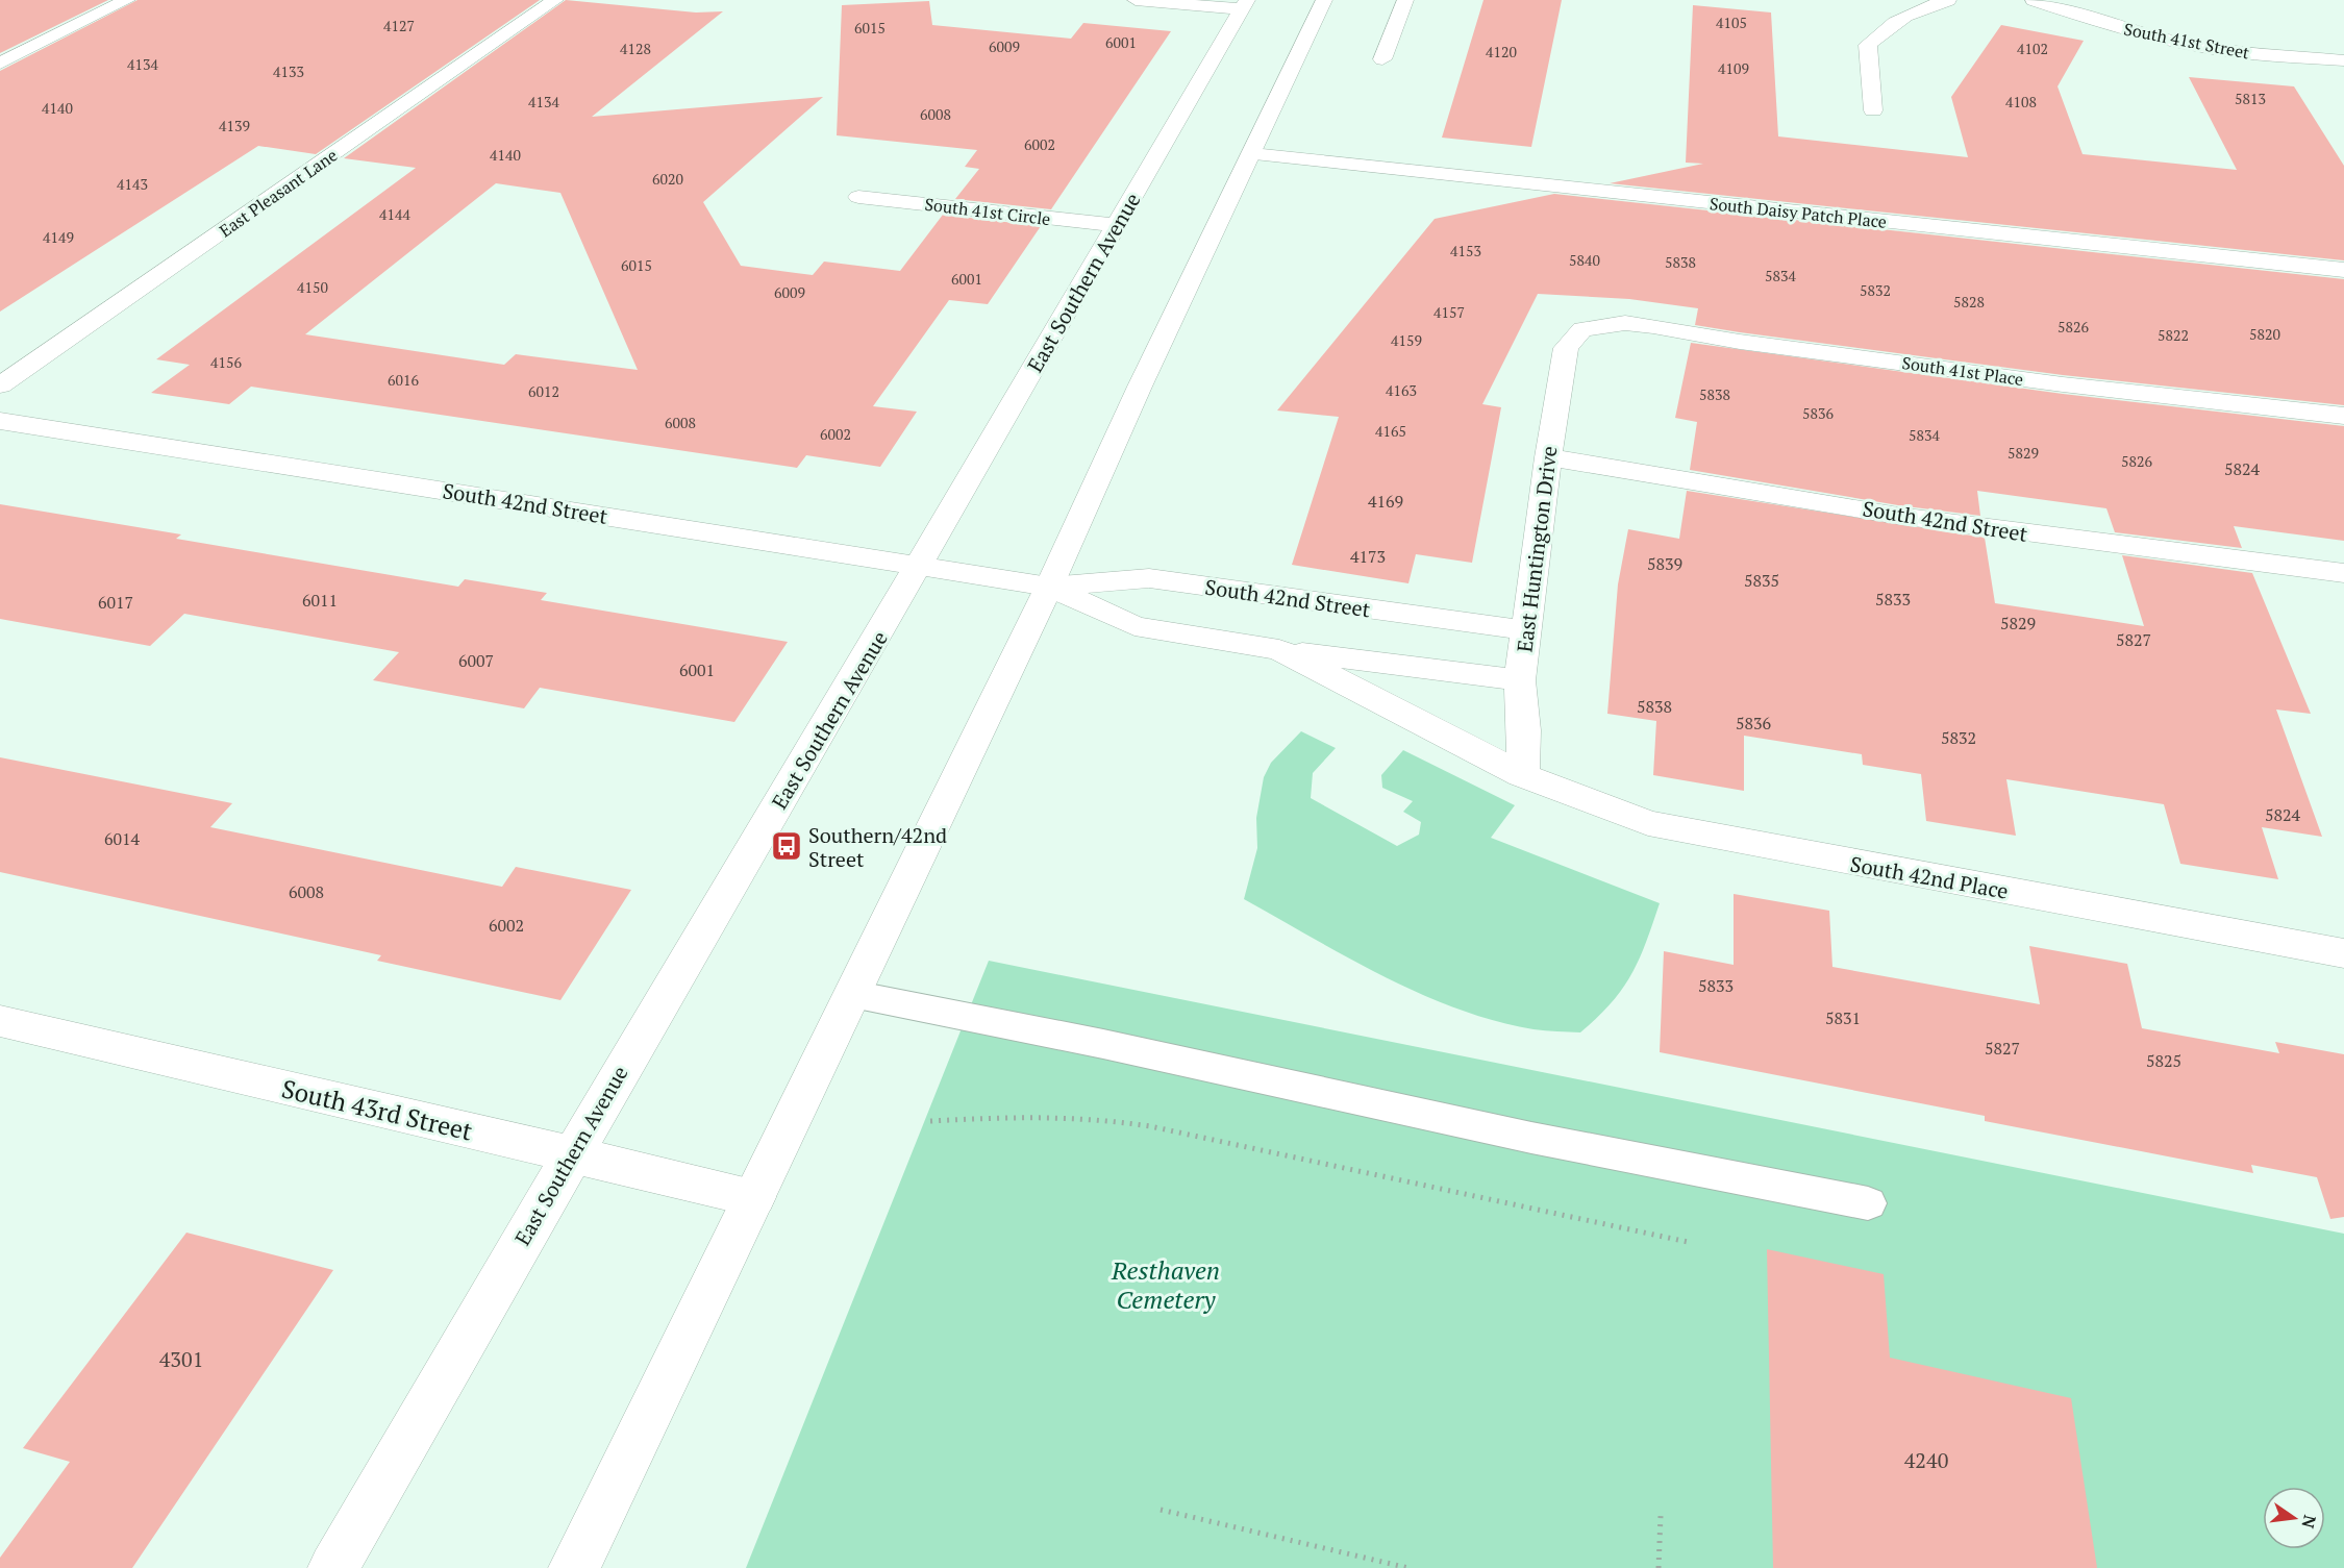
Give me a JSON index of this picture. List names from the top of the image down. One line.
{"streets":{"street":["South 41st Street","East Pleasant Lane","South 41st Circle","South Daisy Patch Place","East Southern Avenue","South 41st Place","South 42nd Street","East Huntington Drive","South 42nd Place","South 43rd Street"]},"crossings":[["South 41st Circle","East Southern Avenue"],["East Southern Avenue","South 42nd Street"],["East Southern Avenue","South 43rd Street"],["South 41st Place","East Huntington Drive"],["South 42nd Street","East Huntington Drive"],["South 42nd Street","South 42nd Place"],["East Huntington Drive","South 42nd Place"]],"parks":["Resthaven Cemetery"],"places":{"bus stop":["Southern/42nd Street"]},"house_numbers":["4105","4127","6015","6001","6009","4128","4102","4120","4134","4109","4133","5813","4134","4108","4140","6008","4139","6002","4140","6020","4143","4144","4149","4153","5840","5838","6015","5834","6001","4150","5832","6009","5828","4157","5826","5820","5822","4159","4156","6016","4163","6012","5838","5836","6008","4165","6002","5834","5829","5826","5824","4169","4173","5839","5835","5833","6011","6017","5829","5827","6007","6001","5838","5836","5832","5824","6014","6008","6002","5833","5831","5827","5825","4301","4240"],"north":"right"}
